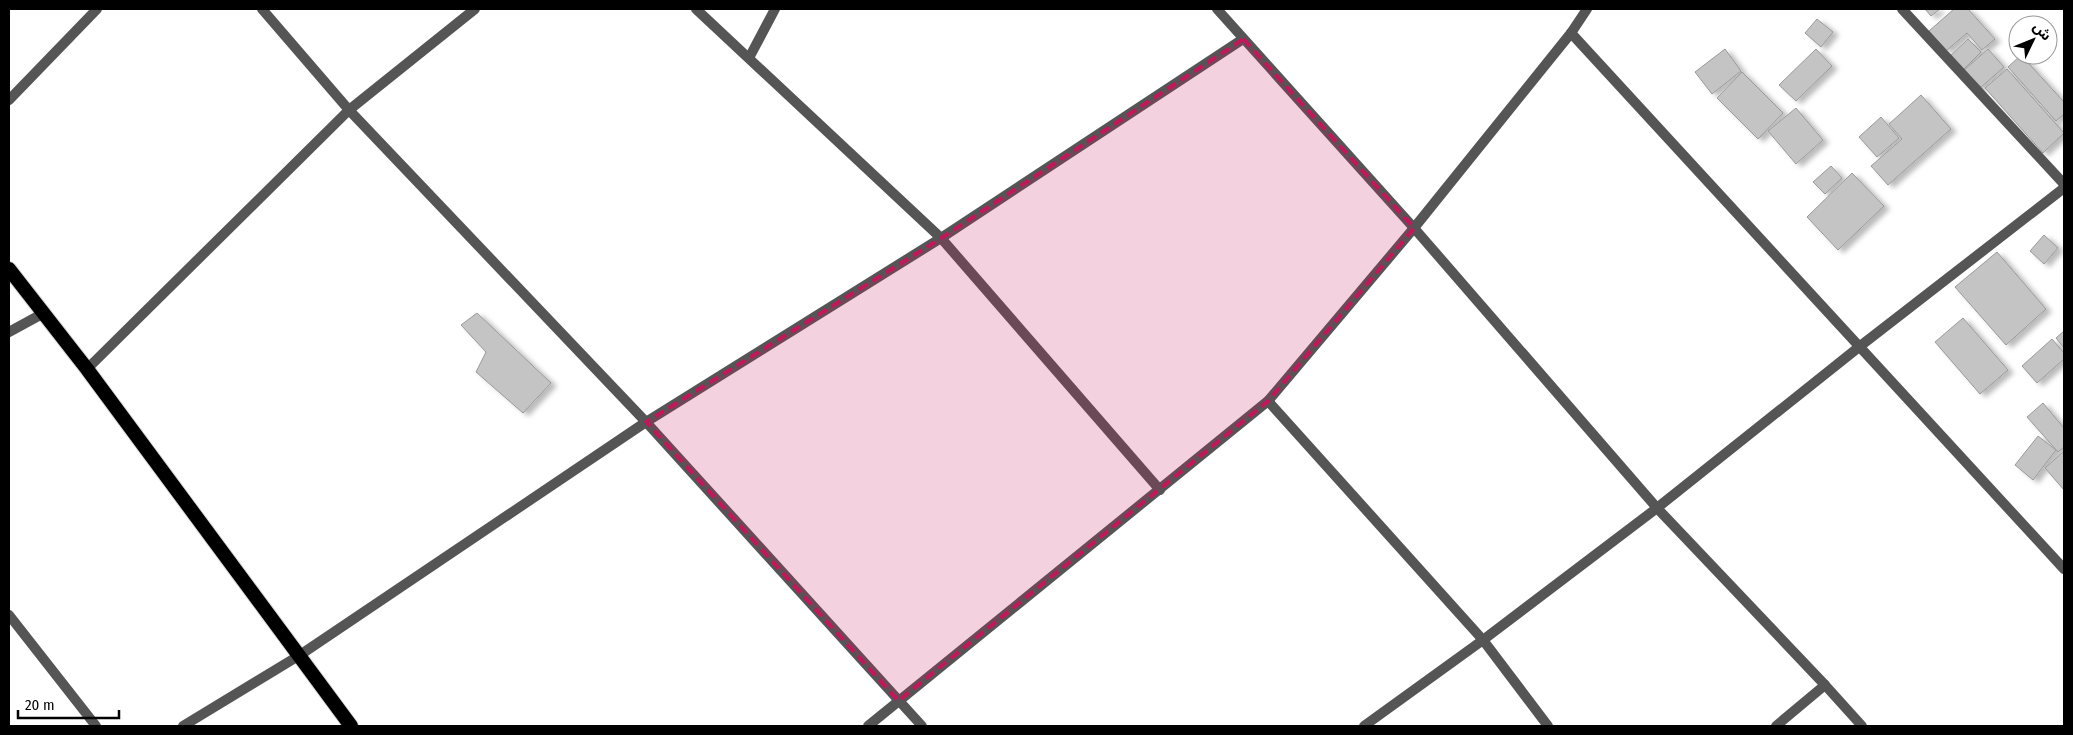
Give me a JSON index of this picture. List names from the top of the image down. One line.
{"scale_bar":"20 m","north":"top right"}
